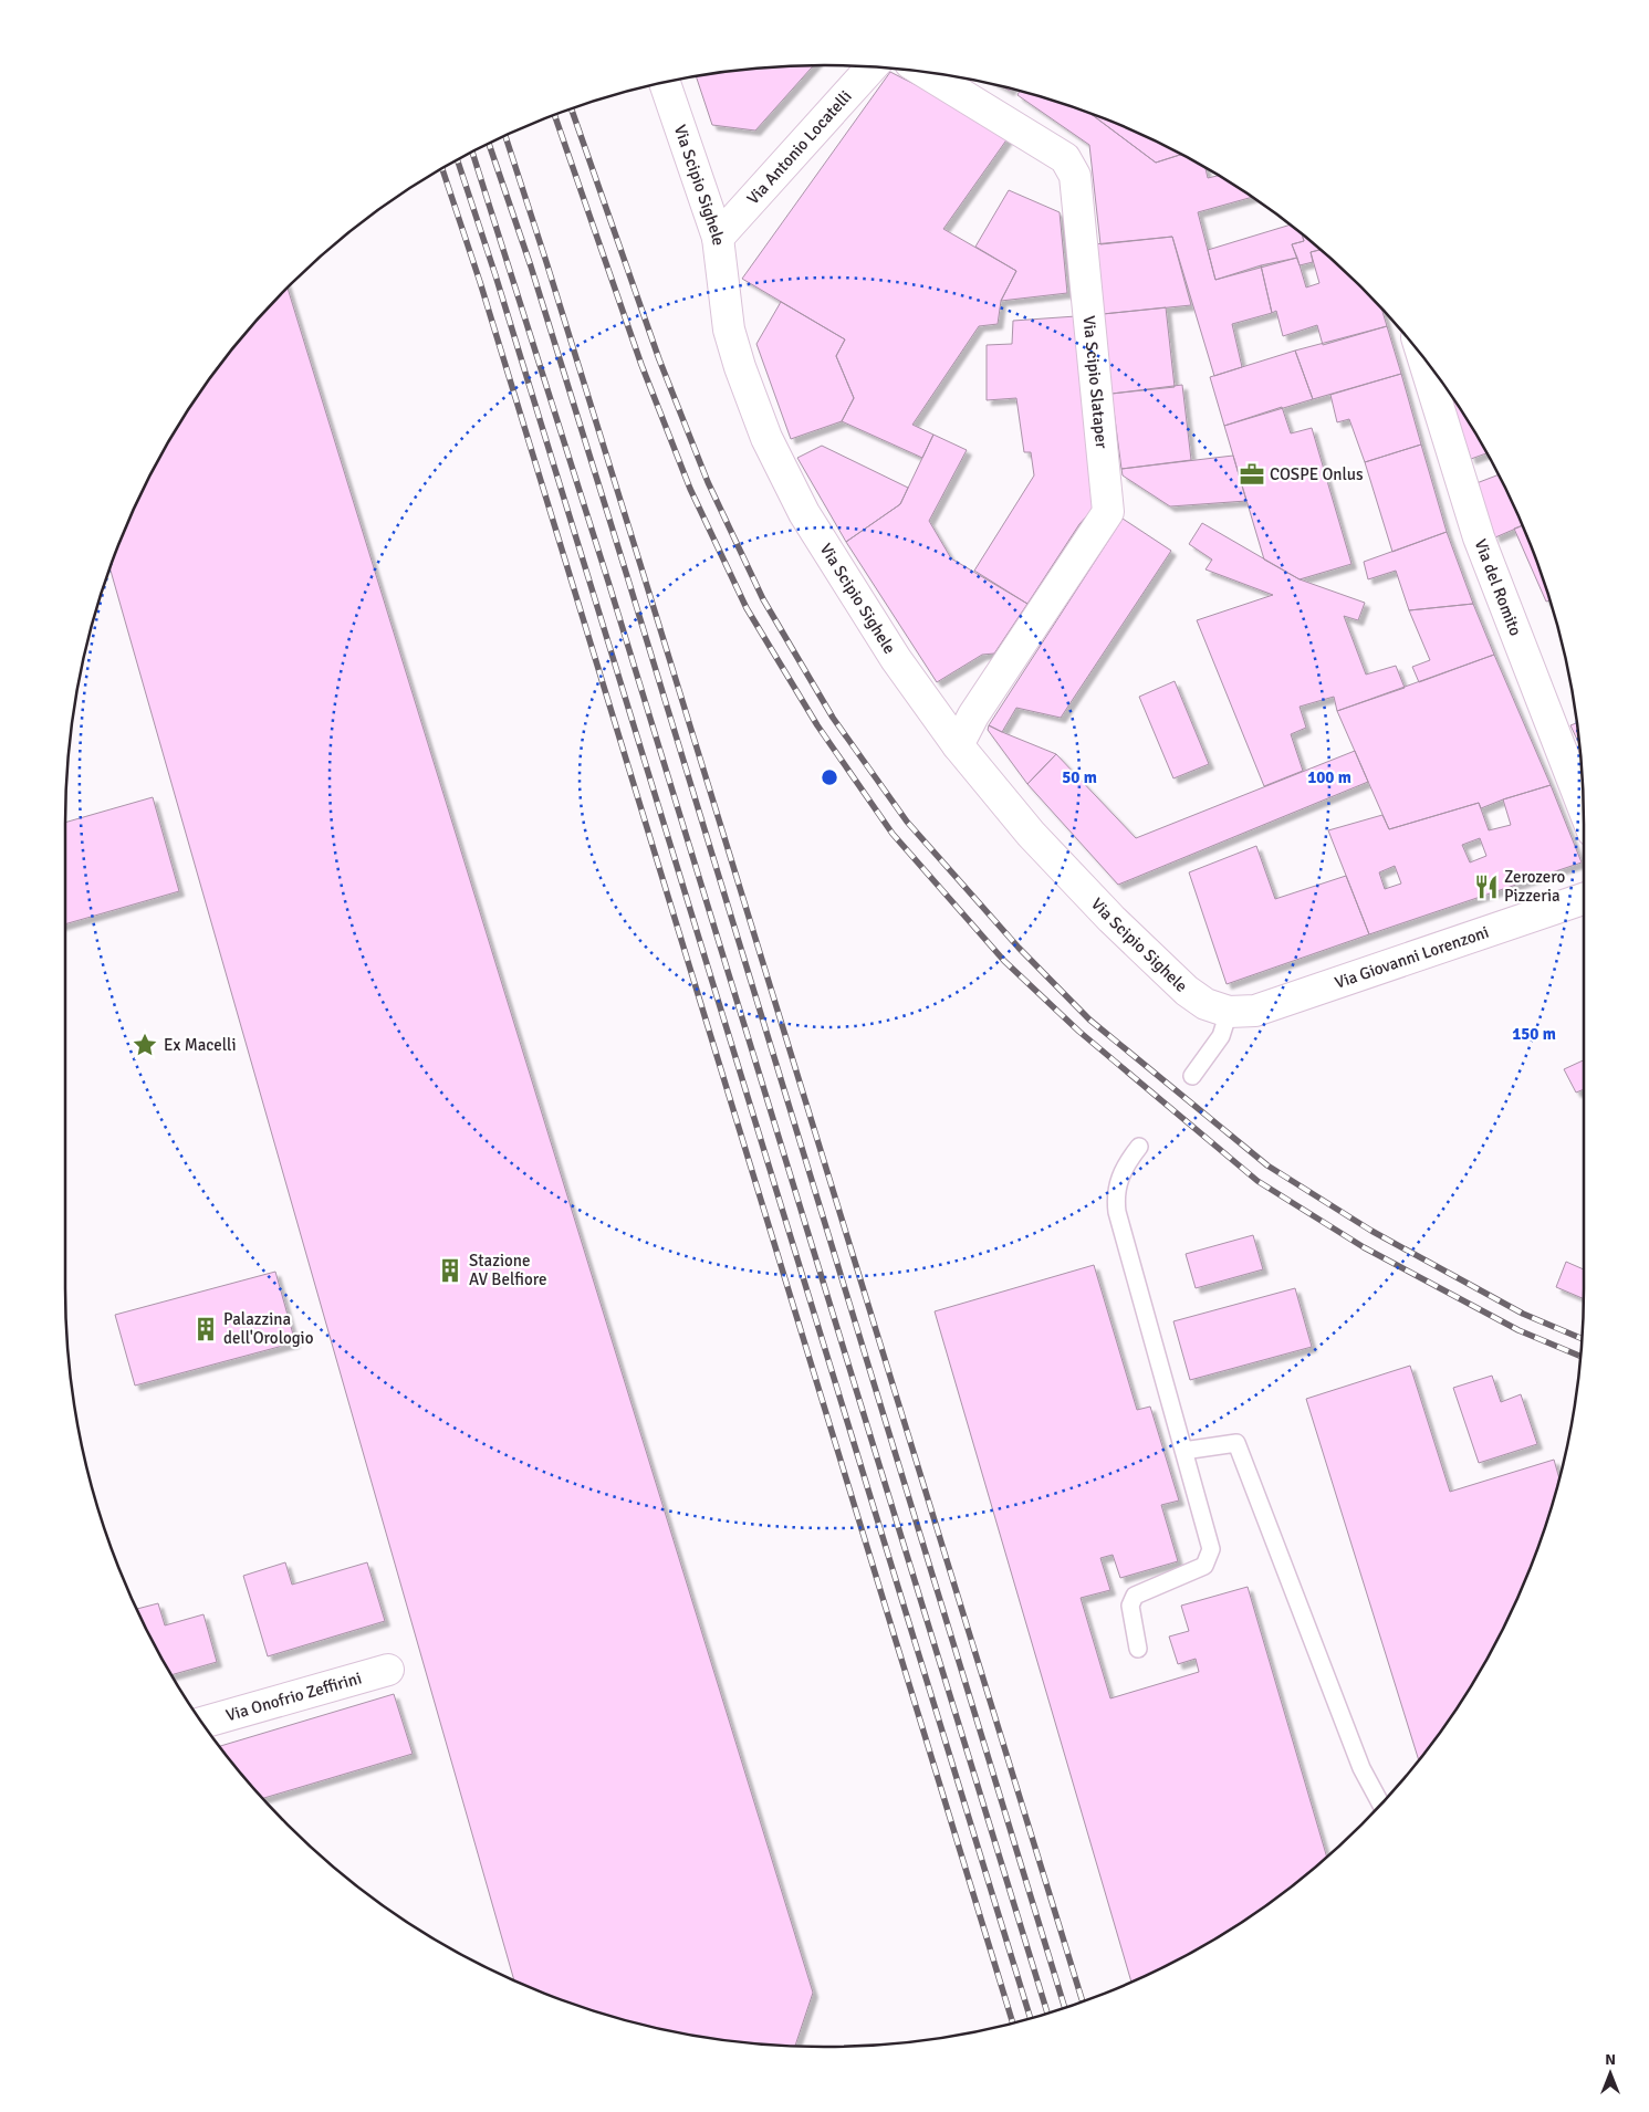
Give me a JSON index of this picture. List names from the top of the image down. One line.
{"streets":{"street":["Via Antonio Locatelli","Via Scipio Sighele","Via Scipio Slataper","Via del Romito","Via Giovanni Lorenzoni","Via Onofrio Zeffirini"]},"crossings":[["Via Antonio Locatelli","Via Scipio Sighele"],["Via Scipio Sighele","Via Scipio Slataper"],["Via Scipio Sighele","Via Giovanni Lorenzoni"]],"places":{"office":["COSPE Onlus"],"restaurant":["Zerozero Pizzeria"],"place":["Ex Macelli"],"building":["Stazione AV Belfiore","Palazzina dell'Orologio"]},"north":"top","rings":["50 m","100 m","150 m"]}
